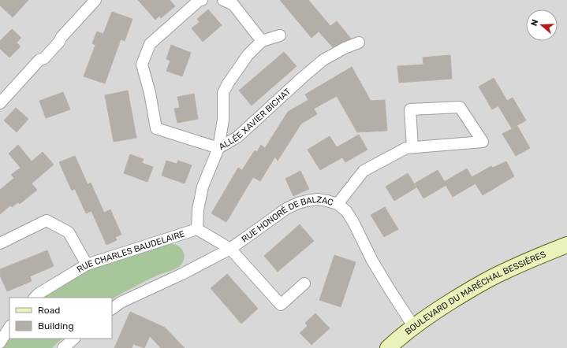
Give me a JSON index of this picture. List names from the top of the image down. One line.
{"streets":{"street":["ALLÉE XAVIER BICHAT","RUE HONORÉ DE BALZAC","RUE CHARLES BAUDELAIRE","BOULEVARD DU MARÉCHAL BESSIÈRES"]},"crossings":[["ALLÉE XAVIER BICHAT","RUE CHARLES BAUDELAIRE"],["RUE HONORÉ DE BALZAC","BOULEVARD DU MARÉCHAL BESSIÈRES"]],"legend":["Road","Building"],"north":"left"}
